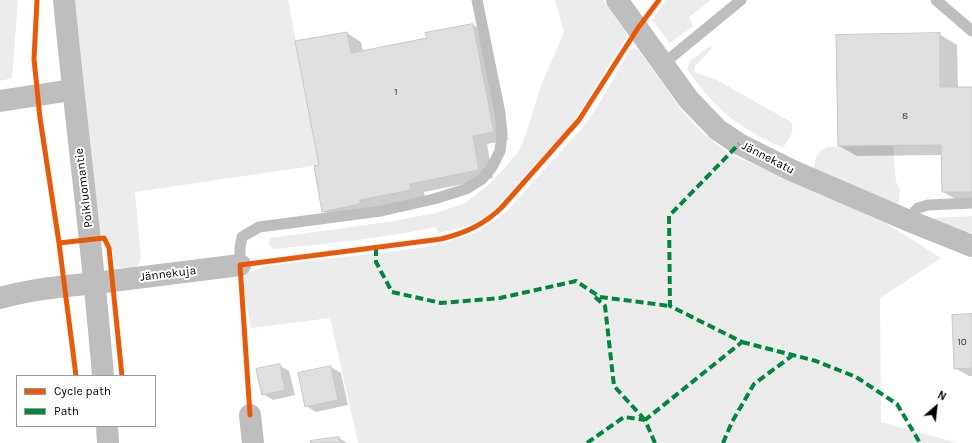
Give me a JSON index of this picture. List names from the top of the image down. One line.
{"streets":{"street":["Jännekatu","Poikluomantie","Jännekuja"]},"crossings":[["Poikluomantie","Jännekuja"]],"house_numbers":["1","8","10"],"legend":["Cycle path","Path"],"north":"top right"}
